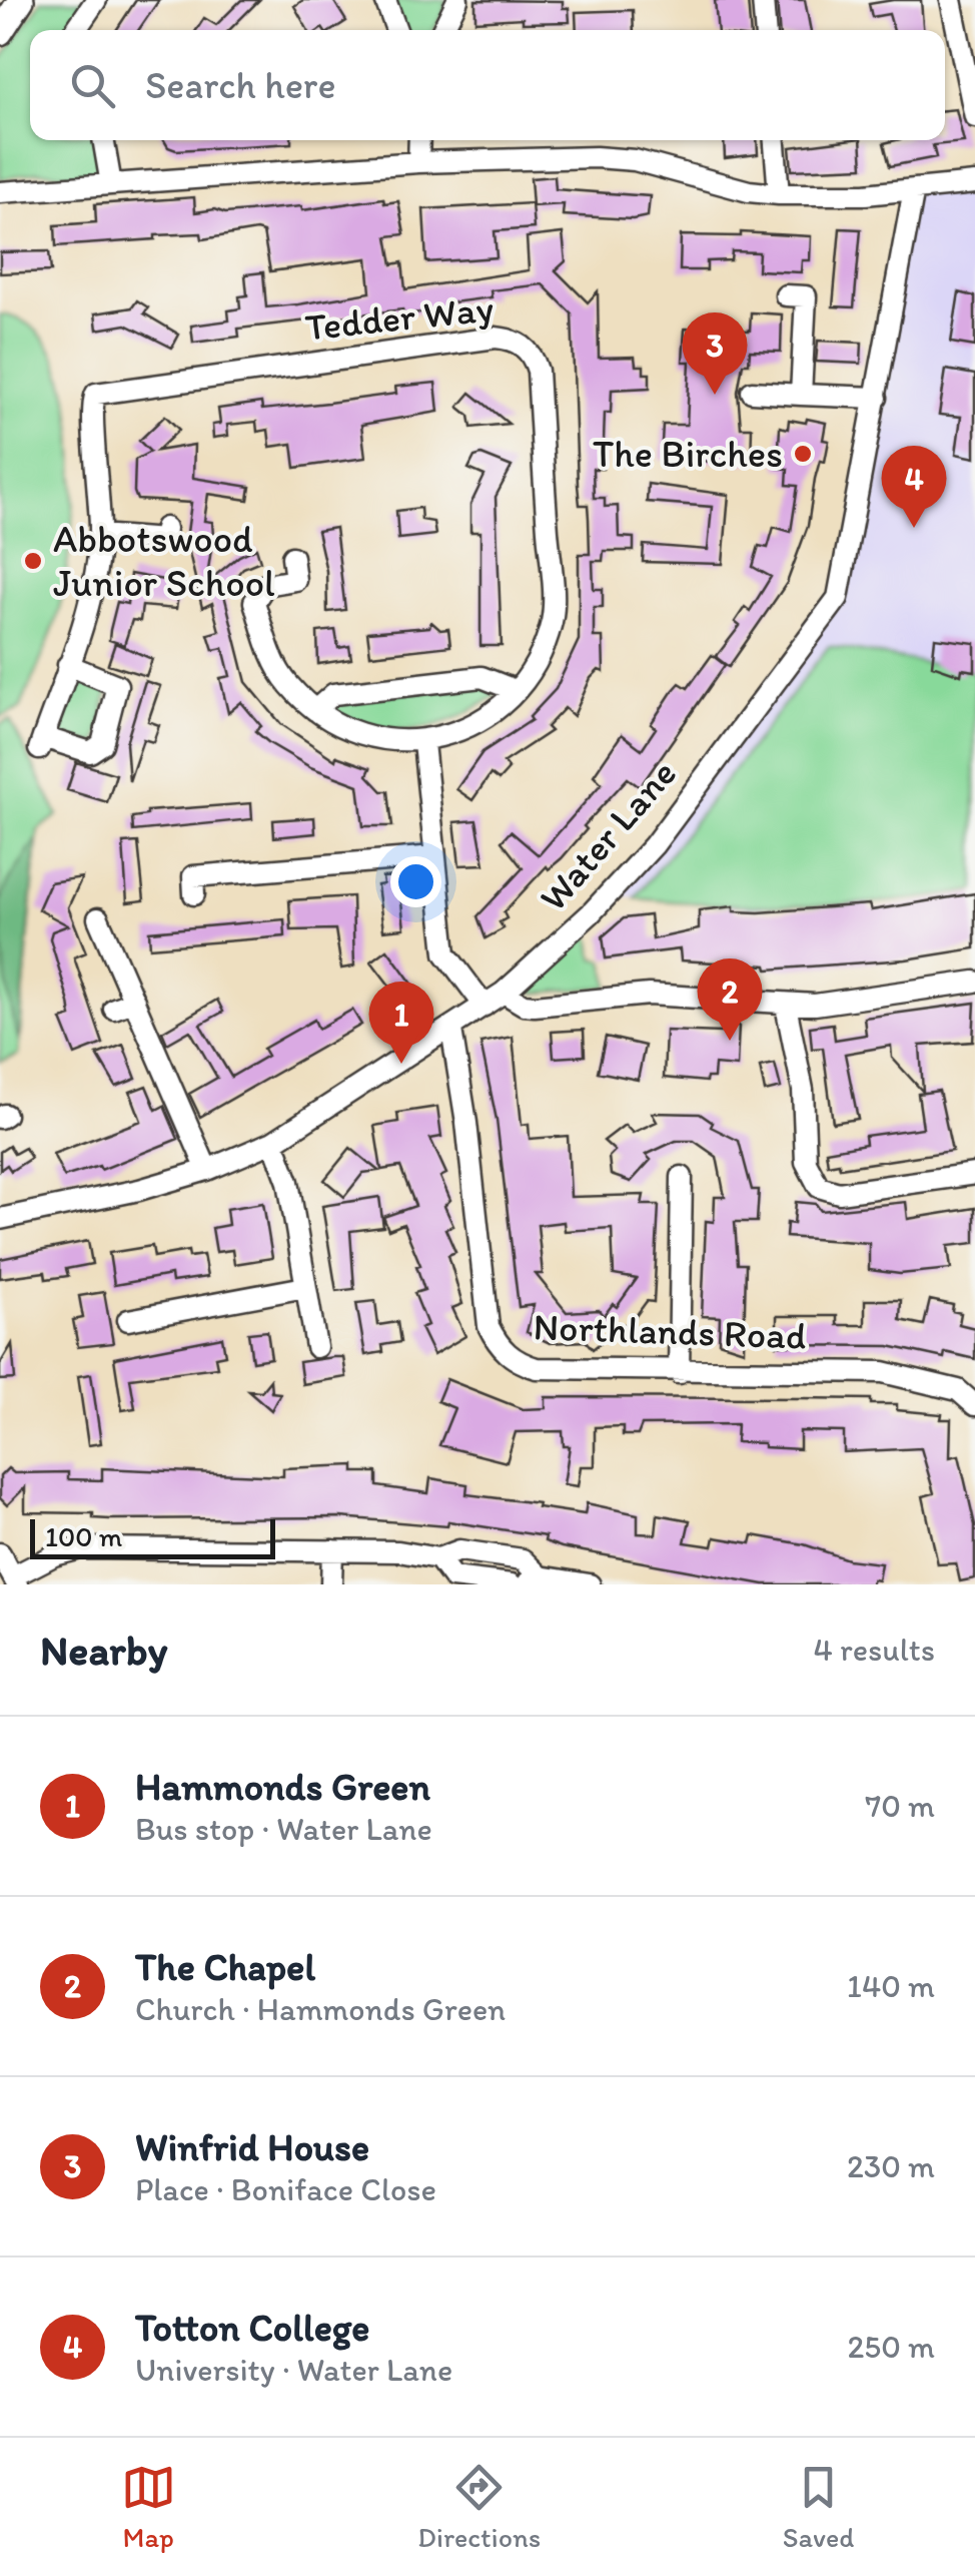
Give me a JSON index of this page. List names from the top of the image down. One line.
{"streets":{"street":["Tedder Way","Water Lane","Northlands Road"]},"crossings":[["Water Lane","Northlands Road"]],"places":["The Birches","Abbotswood Junior School"],"scale_bar":"100 m","page":{"search":"Search here","pins":["3","4","2","1"],"scale":"100 m","heading":["Nearby","4 results"],"list":[{"mark":"1","name":"Hammonds Green","note":"Bus stop · Water Lane","value":"70 m"},{"mark":"2","name":"The Chapel","note":"Church · Hammonds Green","value":"140 m"},{"mark":"3","name":"Winfrid House","note":"Place · Boniface Close","value":"230 m"},{"mark":"4","name":"Totton College","note":"University · Water Lane","value":"250 m"}],"nav":["Map","Directions","Saved"]}}
